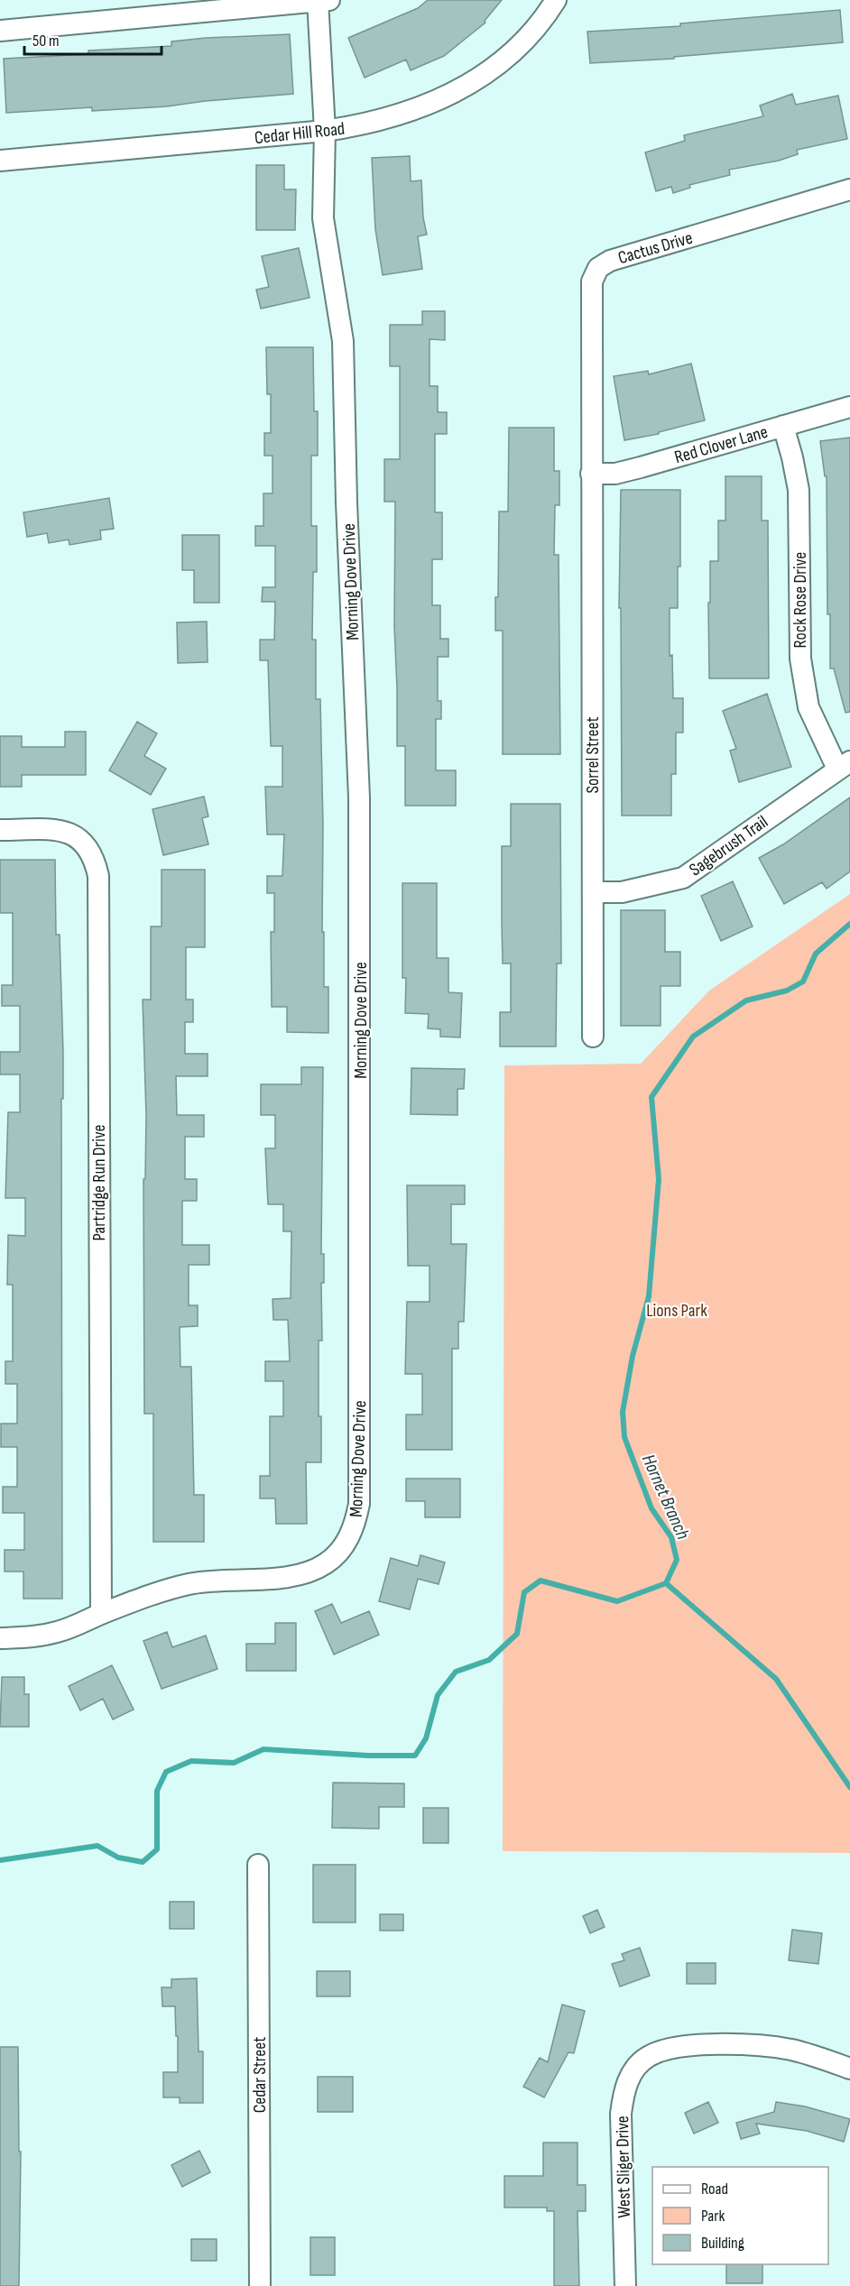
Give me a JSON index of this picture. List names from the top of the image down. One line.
{"streets":{"street":["Cedar Hill Road","Cactus Drive","Red Clover Lane","Morning Dove Drive","Rock Rose Drive","Sorrel Street","Sagebrush Trail","Partridge Run Drive","Cedar Street","West Sliger Drive"]},"crossings":[["Cedar Hill Road","Morning Dove Drive"],["Cactus Drive","Red Clover Lane"],["Cactus Drive","Sorrel Street"],["Red Clover Lane","Rock Rose Drive"],["Red Clover Lane","Sorrel Street"],["Morning Dove Drive","Partridge Run Drive"],["Rock Rose Drive","Sagebrush Trail"],["Sorrel Street","Sagebrush Trail"]],"water":["Hornet Branch"],"parks":["Lions Park"],"legend":["Road","Park","Building"],"scale_bar":"50 m"}
